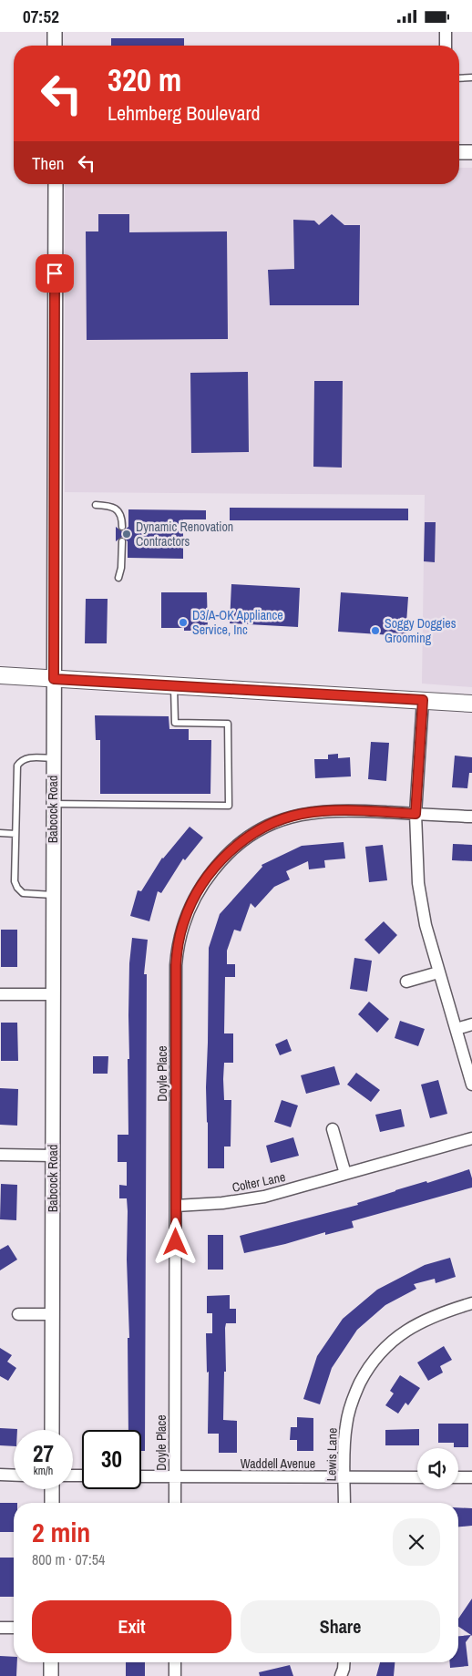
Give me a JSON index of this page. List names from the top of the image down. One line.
{"streets":{"street":["Babcock Road","Doyle Place","Colter Lane","Lewis Lane","Waddell Avenue"]},"crossings":[["Doyle Place","Colter Lane"],["Doyle Place","Waddell Avenue"],["Lewis Lane","Waddell Avenue"]],"places":["Dynamic Renovation Contractors","D3/A-OK Appliance Service, Inc","Soggy Doggies Grooming"],"page":{"status":"07:52","turn":["320 m","Lehmberg Boulevard"],"then":"Then","speed":"27 km/h","limit":"30","heading":["2 min","800 m · 07:54"],"buttons":["Exit","Share"]}}
